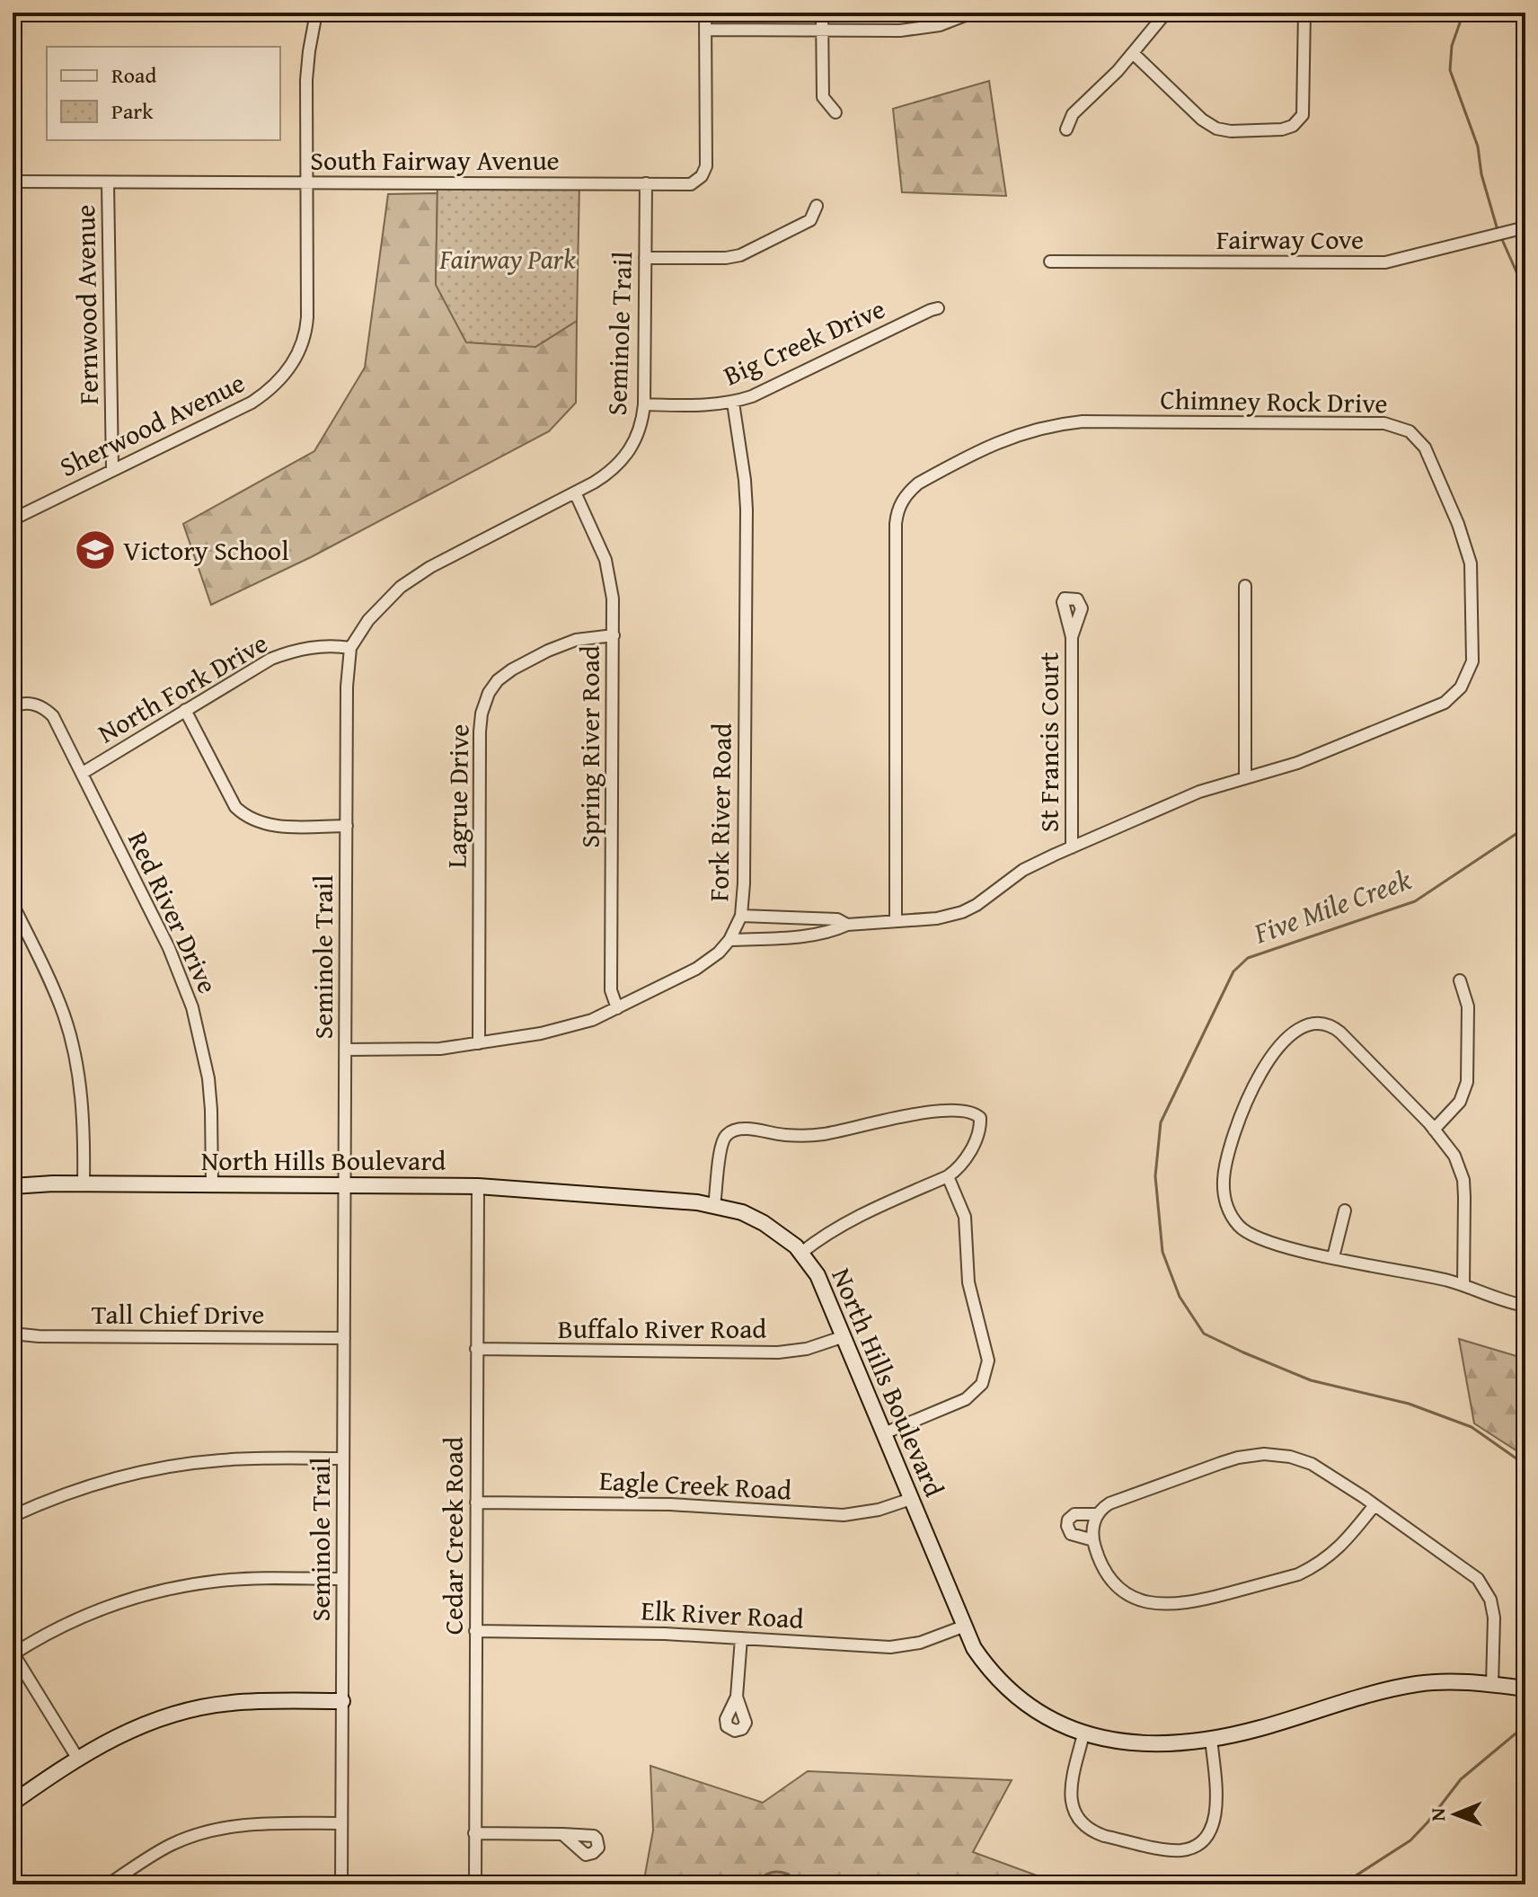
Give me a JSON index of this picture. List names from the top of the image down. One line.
{"streets":{"street":["South Fairway Avenue","Fairway Cove","Fernwood Avenue","Seminole Trail","Big Creek Drive","Chimney Rock Drive","Sherwood Avenue","North Fork Drive","St Francis Court","Spring River Road","Lagrue Drive","Fork River Road","Red River Drive","North Hills Boulevard","Tall Chief Drive","Buffalo River Road","Eagle Creek Road","Cedar Creek Road","Elk River Road"]},"crossings":[["South Fairway Avenue","Fernwood Avenue"],["South Fairway Avenue","Seminole Trail"],["South Fairway Avenue","Sherwood Avenue"],["Fernwood Avenue","Sherwood Avenue"],["Seminole Trail","Big Creek Drive"],["Seminole Trail","North Fork Drive"],["Seminole Trail","Spring River Road"],["Seminole Trail","Fork River Road"],["Seminole Trail","North Hills Boulevard"],["Seminole Trail","Tall Chief Drive"],["Big Creek Drive","Fork River Road"],["Chimney Rock Drive","St Francis Court"],["Chimney Rock Drive","Fork River Road"],["North Fork Drive","Red River Drive"],["Spring River Road","Lagrue Drive"],["Spring River Road","Fork River Road"],["Lagrue Drive","Fork River Road"],["Red River Drive","North Hills Boulevard"],["North Hills Boulevard","Buffalo River Road"],["North Hills Boulevard","Eagle Creek Road"],["North Hills Boulevard","Cedar Creek Road"],["North Hills Boulevard","Elk River Road"],["Buffalo River Road","Cedar Creek Road"],["Eagle Creek Road","Cedar Creek Road"],["Cedar Creek Road","Elk River Road"]],"water":["Five Mile Creek"],"parks":["Fairway Park"],"places":{"school or university":["Victory School"]},"legend":["Road","Park"],"north":"left"}
